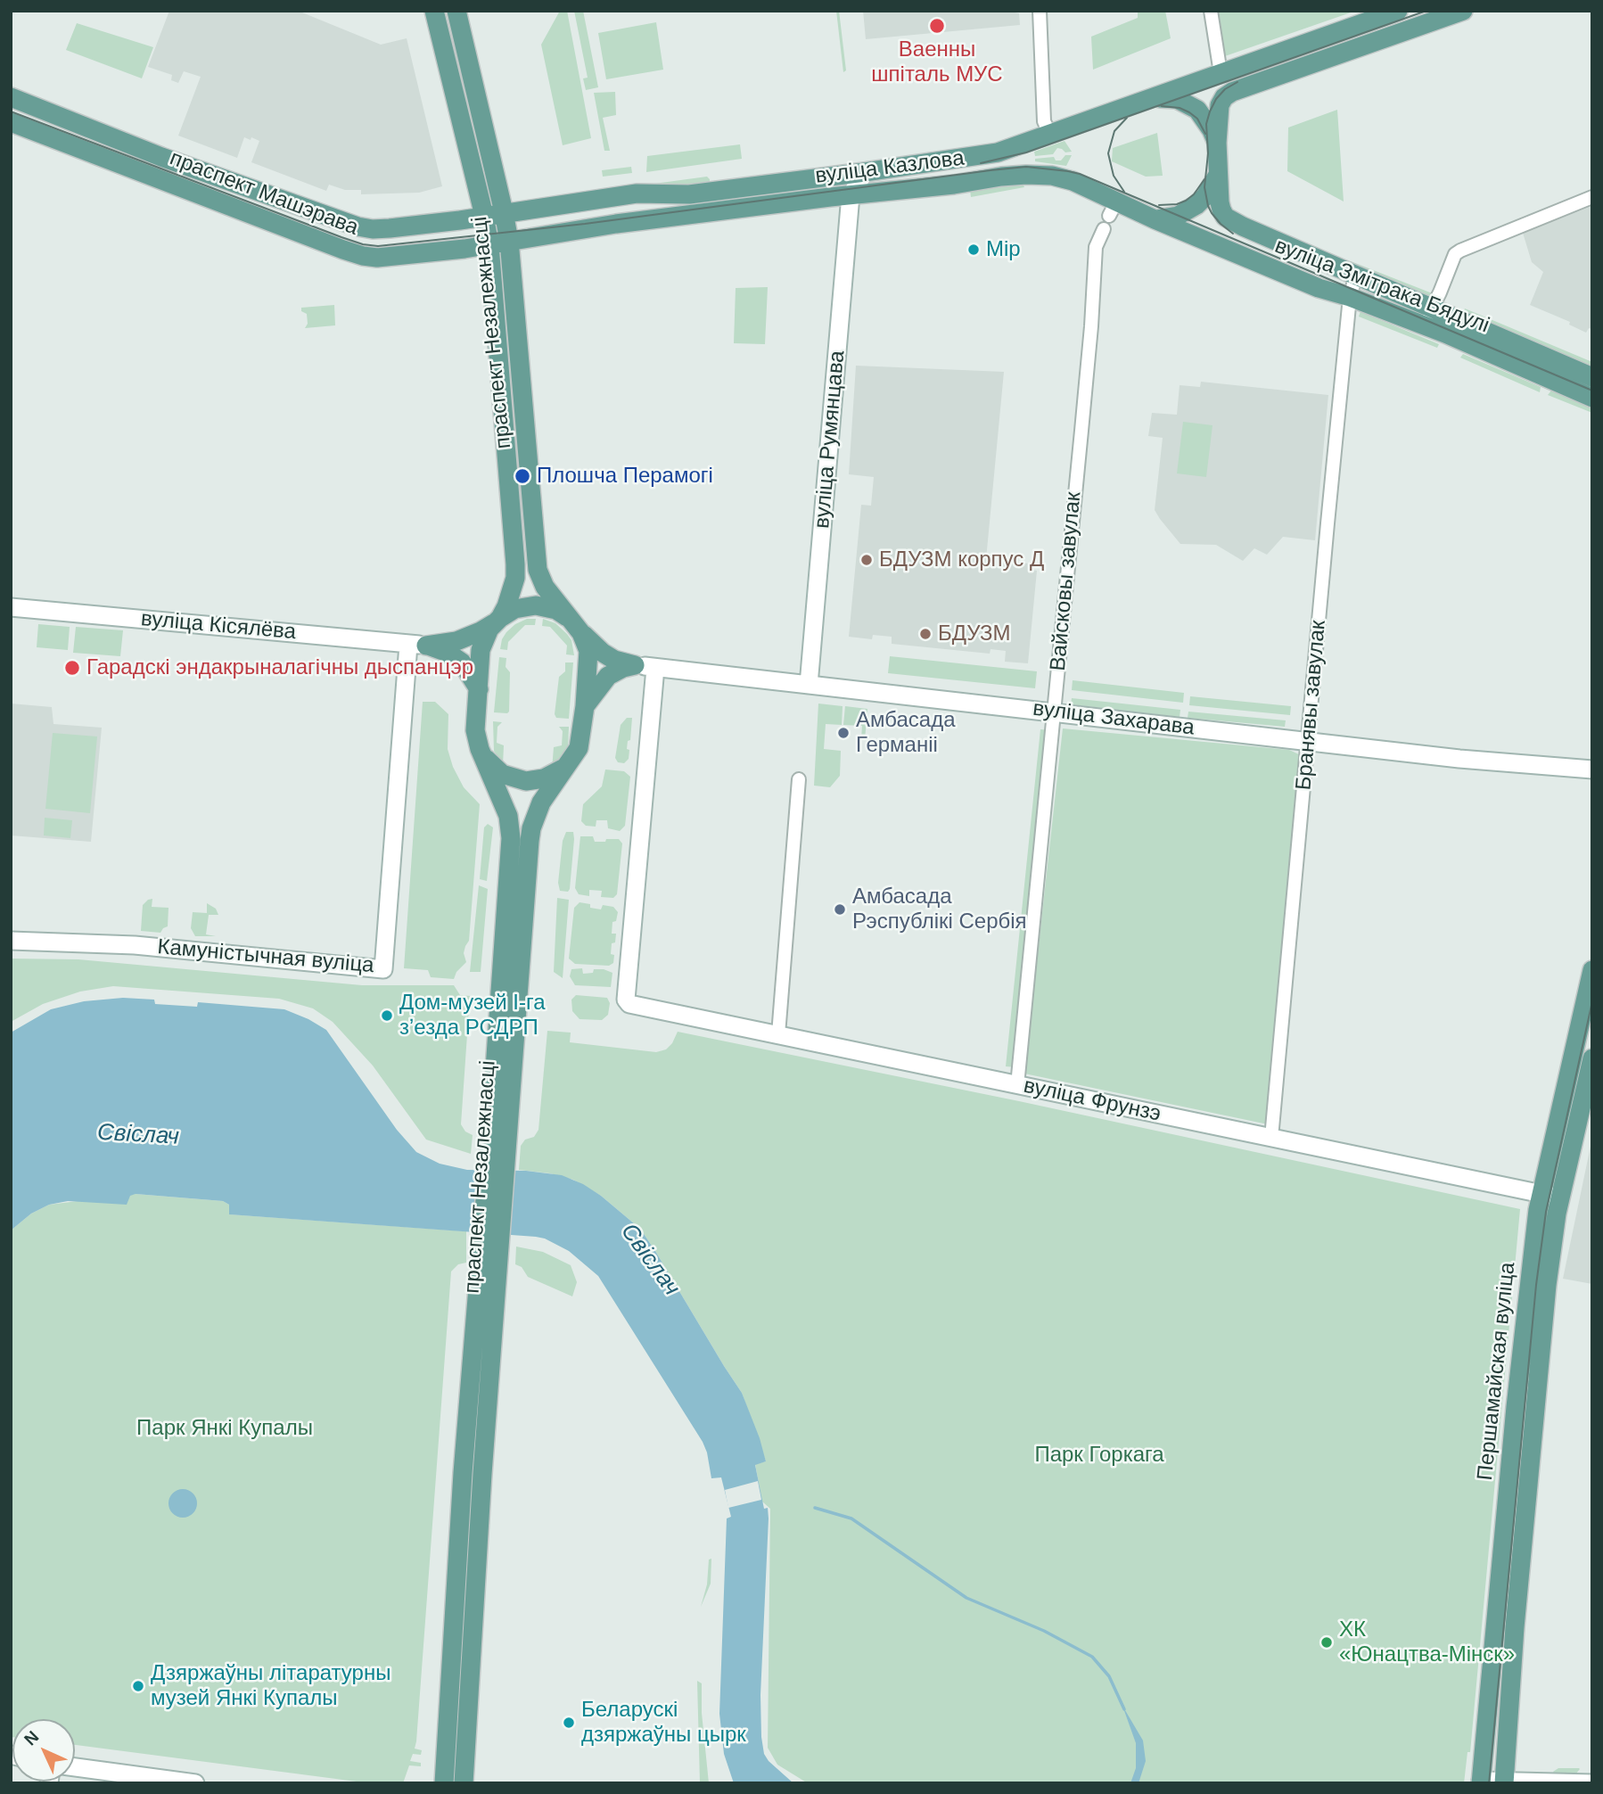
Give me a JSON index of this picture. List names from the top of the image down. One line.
{"streets":{"main road":["вуліца Казлова","праспект Машэрава","вуліца Змітрака Бядулі","праспект Незалежнасці","Першамайская вуліца"],"street":["вуліца Румянцава","Вайсковы завулак","вуліца Кісялёва","Бранявы завулак","вуліца Захарава","Камуністычная вуліца","вуліца Фрунзэ"]},"crossings":[["вуліца Казлова","праспект Машэрава"],["вуліца Казлова","вуліца Змітрака Бядулі"],["вуліца Казлова","праспект Незалежнасці"],["вуліца Казлова","вуліца Румянцава"],["праспект Машэрава","праспект Незалежнасці"],["вуліца Змітрака Бядулі","Бранявы завулак"],["вуліца Румянцава","вуліца Захарава"],["Вайсковы завулак","вуліца Захарава"],["Вайсковы завулак","вуліца Фрунзэ"],["вуліца Кісялёва","Камуністычная вуліца"],["Бранявы завулак","вуліца Захарава"],["Бранявы завулак","вуліца Фрунзэ"],["вуліца Захарава","вуліца Фрунзэ"],["вуліца Фрунзэ","Першамайская вуліца"]],"water":["Свіслач"],"parks":["Парк Янкі Купалы","Парк Горкага"],"places":["Ваенны шпіталь МУС","Мір","Плошча Перамогі","БДУЗМ корпус Д","БДУЗМ","Гарадскі эндакрыналагічны дыспанцэр","Амбасада Германіі","Амбасада Рэспублікі Сербія","Дом-музей I-га зʼезда РСДРП","ХК «Юнацтва-Мінск»","Дзяржаўны літаратурны музей Янкі Купалы","Беларускі дзяржаўны цырк"],"north":"top left"}
